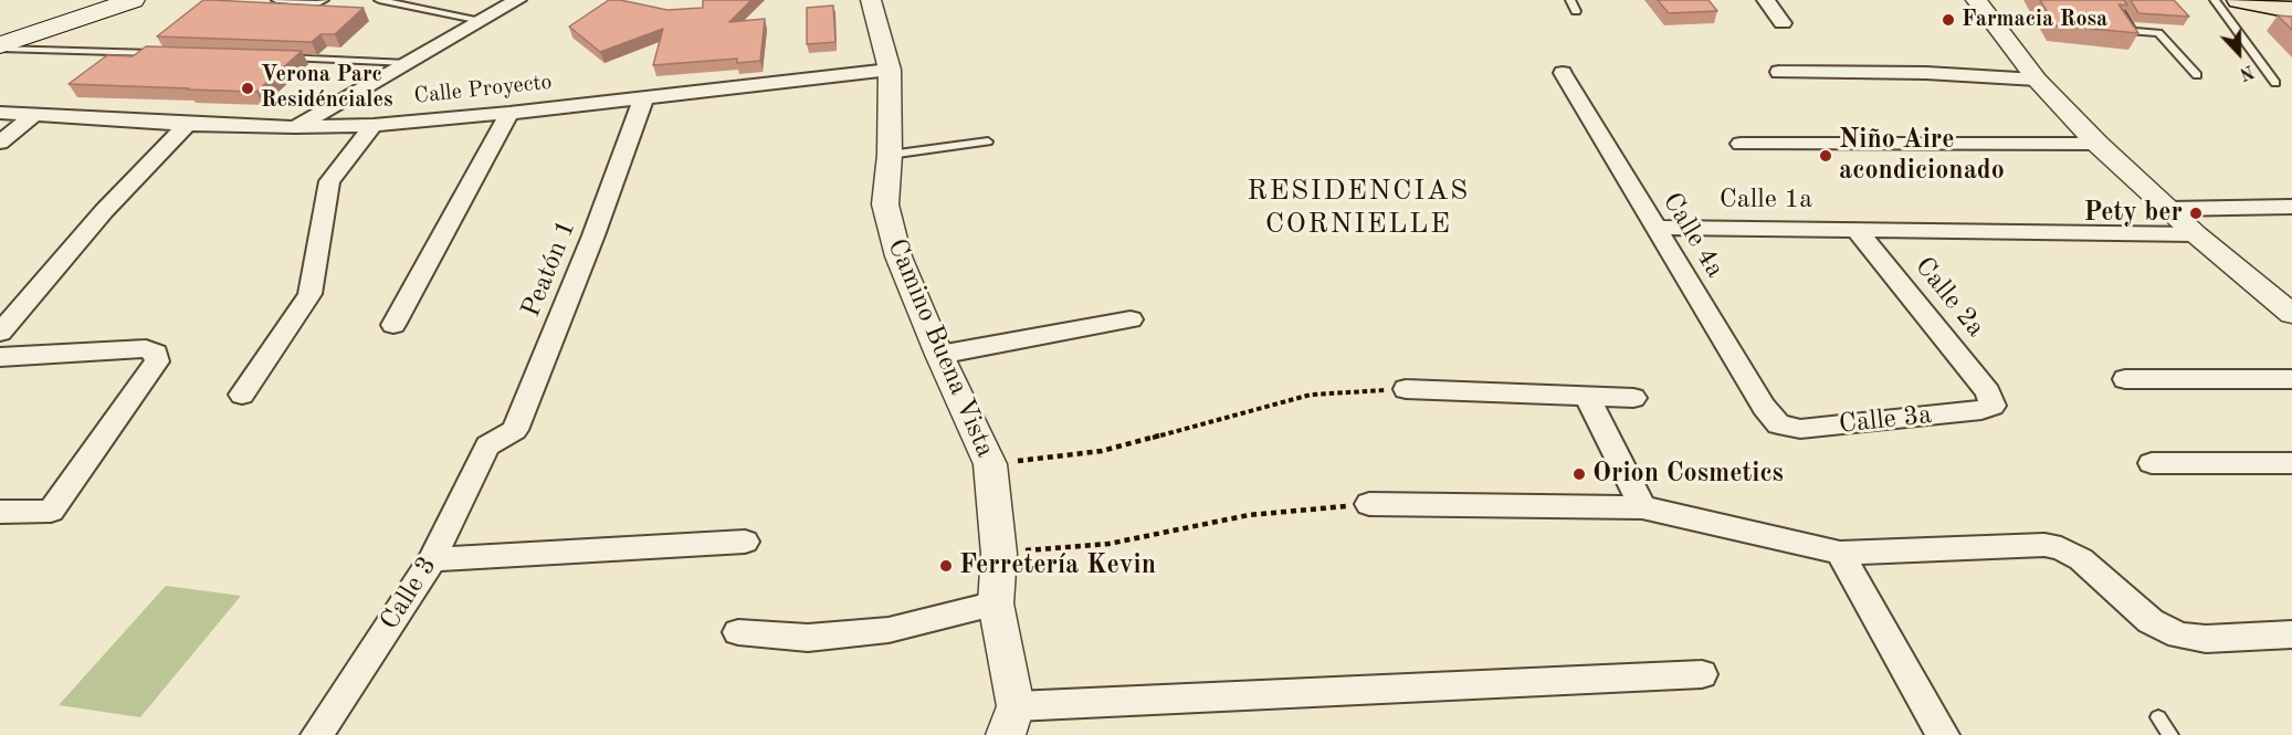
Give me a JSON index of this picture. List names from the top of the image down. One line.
{"streets":{"street":["Calle Proyecto","Calle 1a","Calle 4a","Peatón 1","Calle 2a","Camino Buena Vista","Calle 3a","Calle 3"]},"crossings":[["Calle Proyecto","Peatón 1"],["Calle Proyecto","Camino Buena Vista"],["Calle 1a","Calle 4a"],["Calle 1a","Calle 2a"],["Calle 4a","Calle 3a"],["Peatón 1","Calle 3"],["Calle 2a","Calle 3a"]],"districts":["RESIDENCIAS CORNIELLE"],"places":["Farmacia Rosa","Verona Parc Residénciales","Niño Aire acondicionado","Pety ber","Orion Cosmetics","Ferretería Kevin"],"north":"bottom"}
